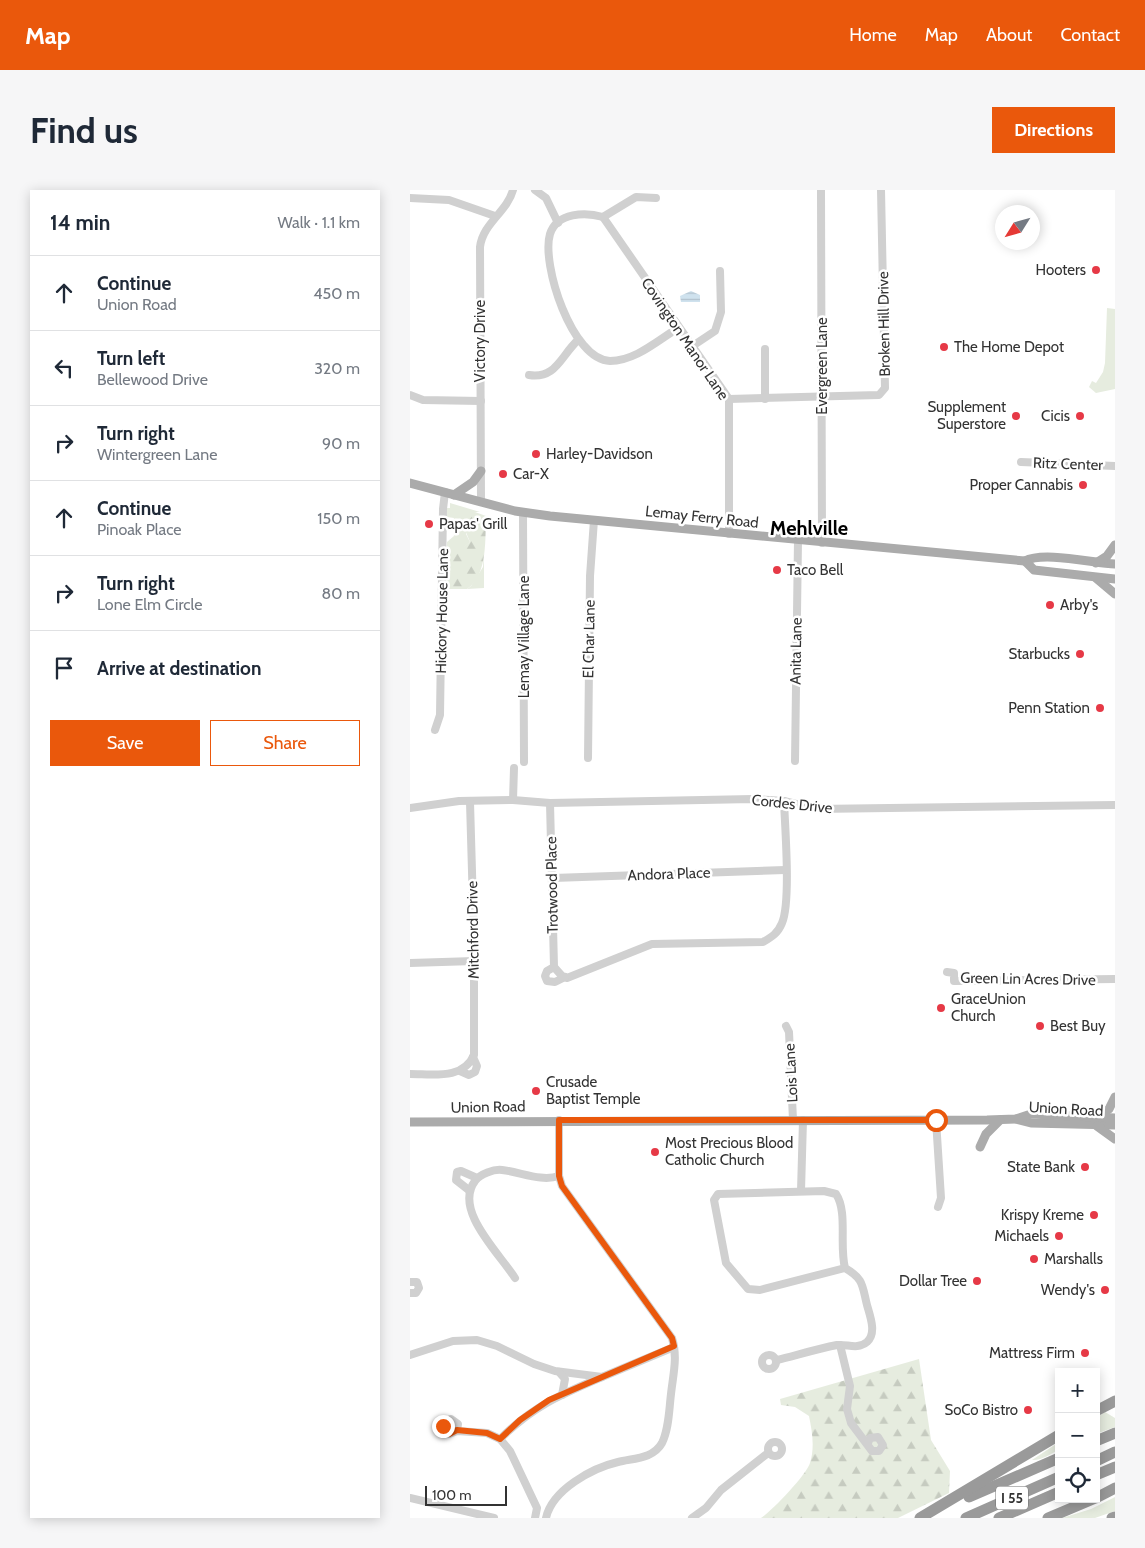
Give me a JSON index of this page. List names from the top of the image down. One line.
{"streets":{"highway":["I 55"],"main road":["Lemay Ferry Road","Union Road"],"street":["Broken Hill Drive","Covington Manor Lane","Victory Drive","Evergreen Lane","Ritz Center","Hickory House Lane","Lemay Village Lane","El Char Lane","Anita Lane","Cordes Drive","Andora Place","Trotwood Place","Mitchford Drive","Green Lin Acres Drive","Lois Lane"]},"crossings":[["Broken Hill Drive","Covington Manor Lane"],["Broken Hill Drive","Evergreen Lane"],["Covington Manor Lane","Lemay Ferry Road"],["Victory Drive","Lemay Ferry Road"],["Evergreen Lane","Lemay Ferry Road"],["Lemay Ferry Road","Hickory House Lane"],["Lemay Ferry Road","Lemay Village Lane"],["Lemay Ferry Road","El Char Lane"],["Lemay Ferry Road","Anita Lane"],["Cordes Drive","Trotwood Place"],["Cordes Drive","Mitchford Drive"],["Andora Place","Trotwood Place"],["Lois Lane","Union Road"]],"districts":["Mehlville"],"places":["Hooters","The Home Depot","Supplement Superstore","Cicis","Harley-Davidson","Car-X","Proper Cannabis","Papas' Grill","Taco Bell","Arby's","Starbucks","Penn Station","GraceUnion Church","Best Buy","Crusade Baptist Temple","Most Precious Blood Catholic Church","State Bank","Krispy Kreme","Michaels","Marshalls","Dollar Tree","Wendy's","Mattress Firm","SoCo Bistro"],"scale_bar":"100 m","north":"bottom left","page":{"header":"Map","nav":["Home","Map","About","Contact"],"buttons":["Directions",["Save","Share"]],"title":"Find us","heading":["14 min","Walk · 1.1 km"],"list":[["Continue","Union Road","450 m"],["Turn left","Bellewood Drive","320 m"],["Turn right","Wintergreen Lane","90 m"],["Continue","Pinoak Place","150 m"],["Turn right","Lone Elm Circle","80 m"],"Arrive at destination"],"map_buttons":["+","−"],"scale":"100 m"}}
